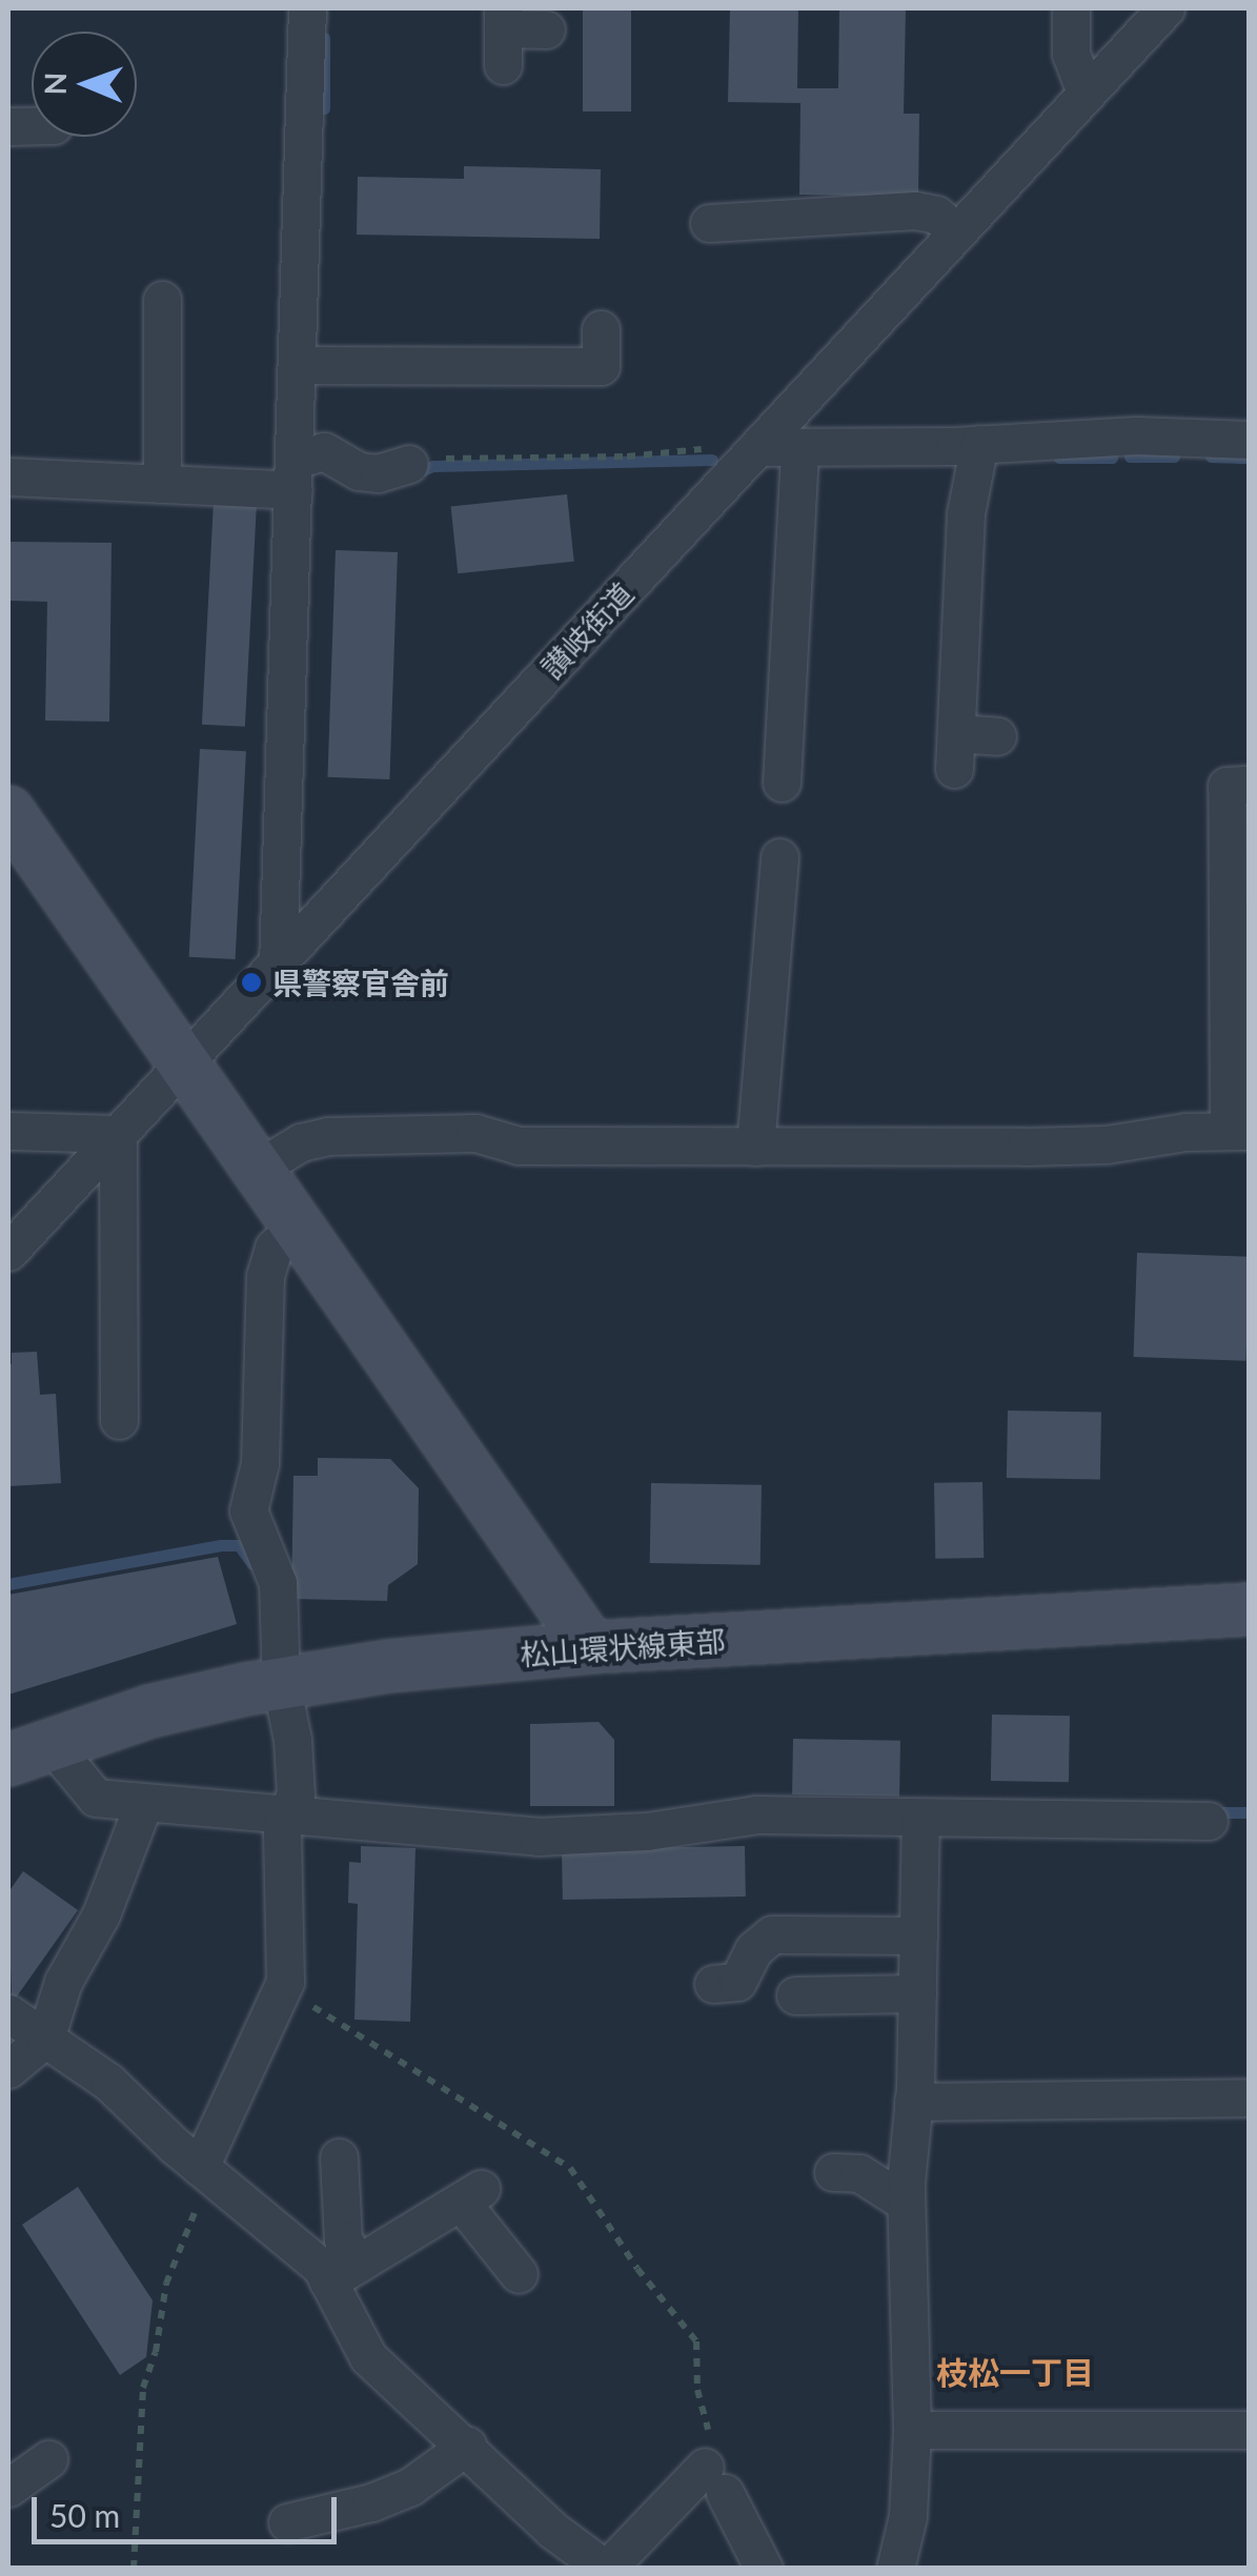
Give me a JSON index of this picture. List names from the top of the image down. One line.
{"streets":{"street":["讃岐街道","松山環状線東部"]},"districts":["枝松一丁目"],"places":["県警察官舎前"],"scale_bar":"50 m","north":"left"}
